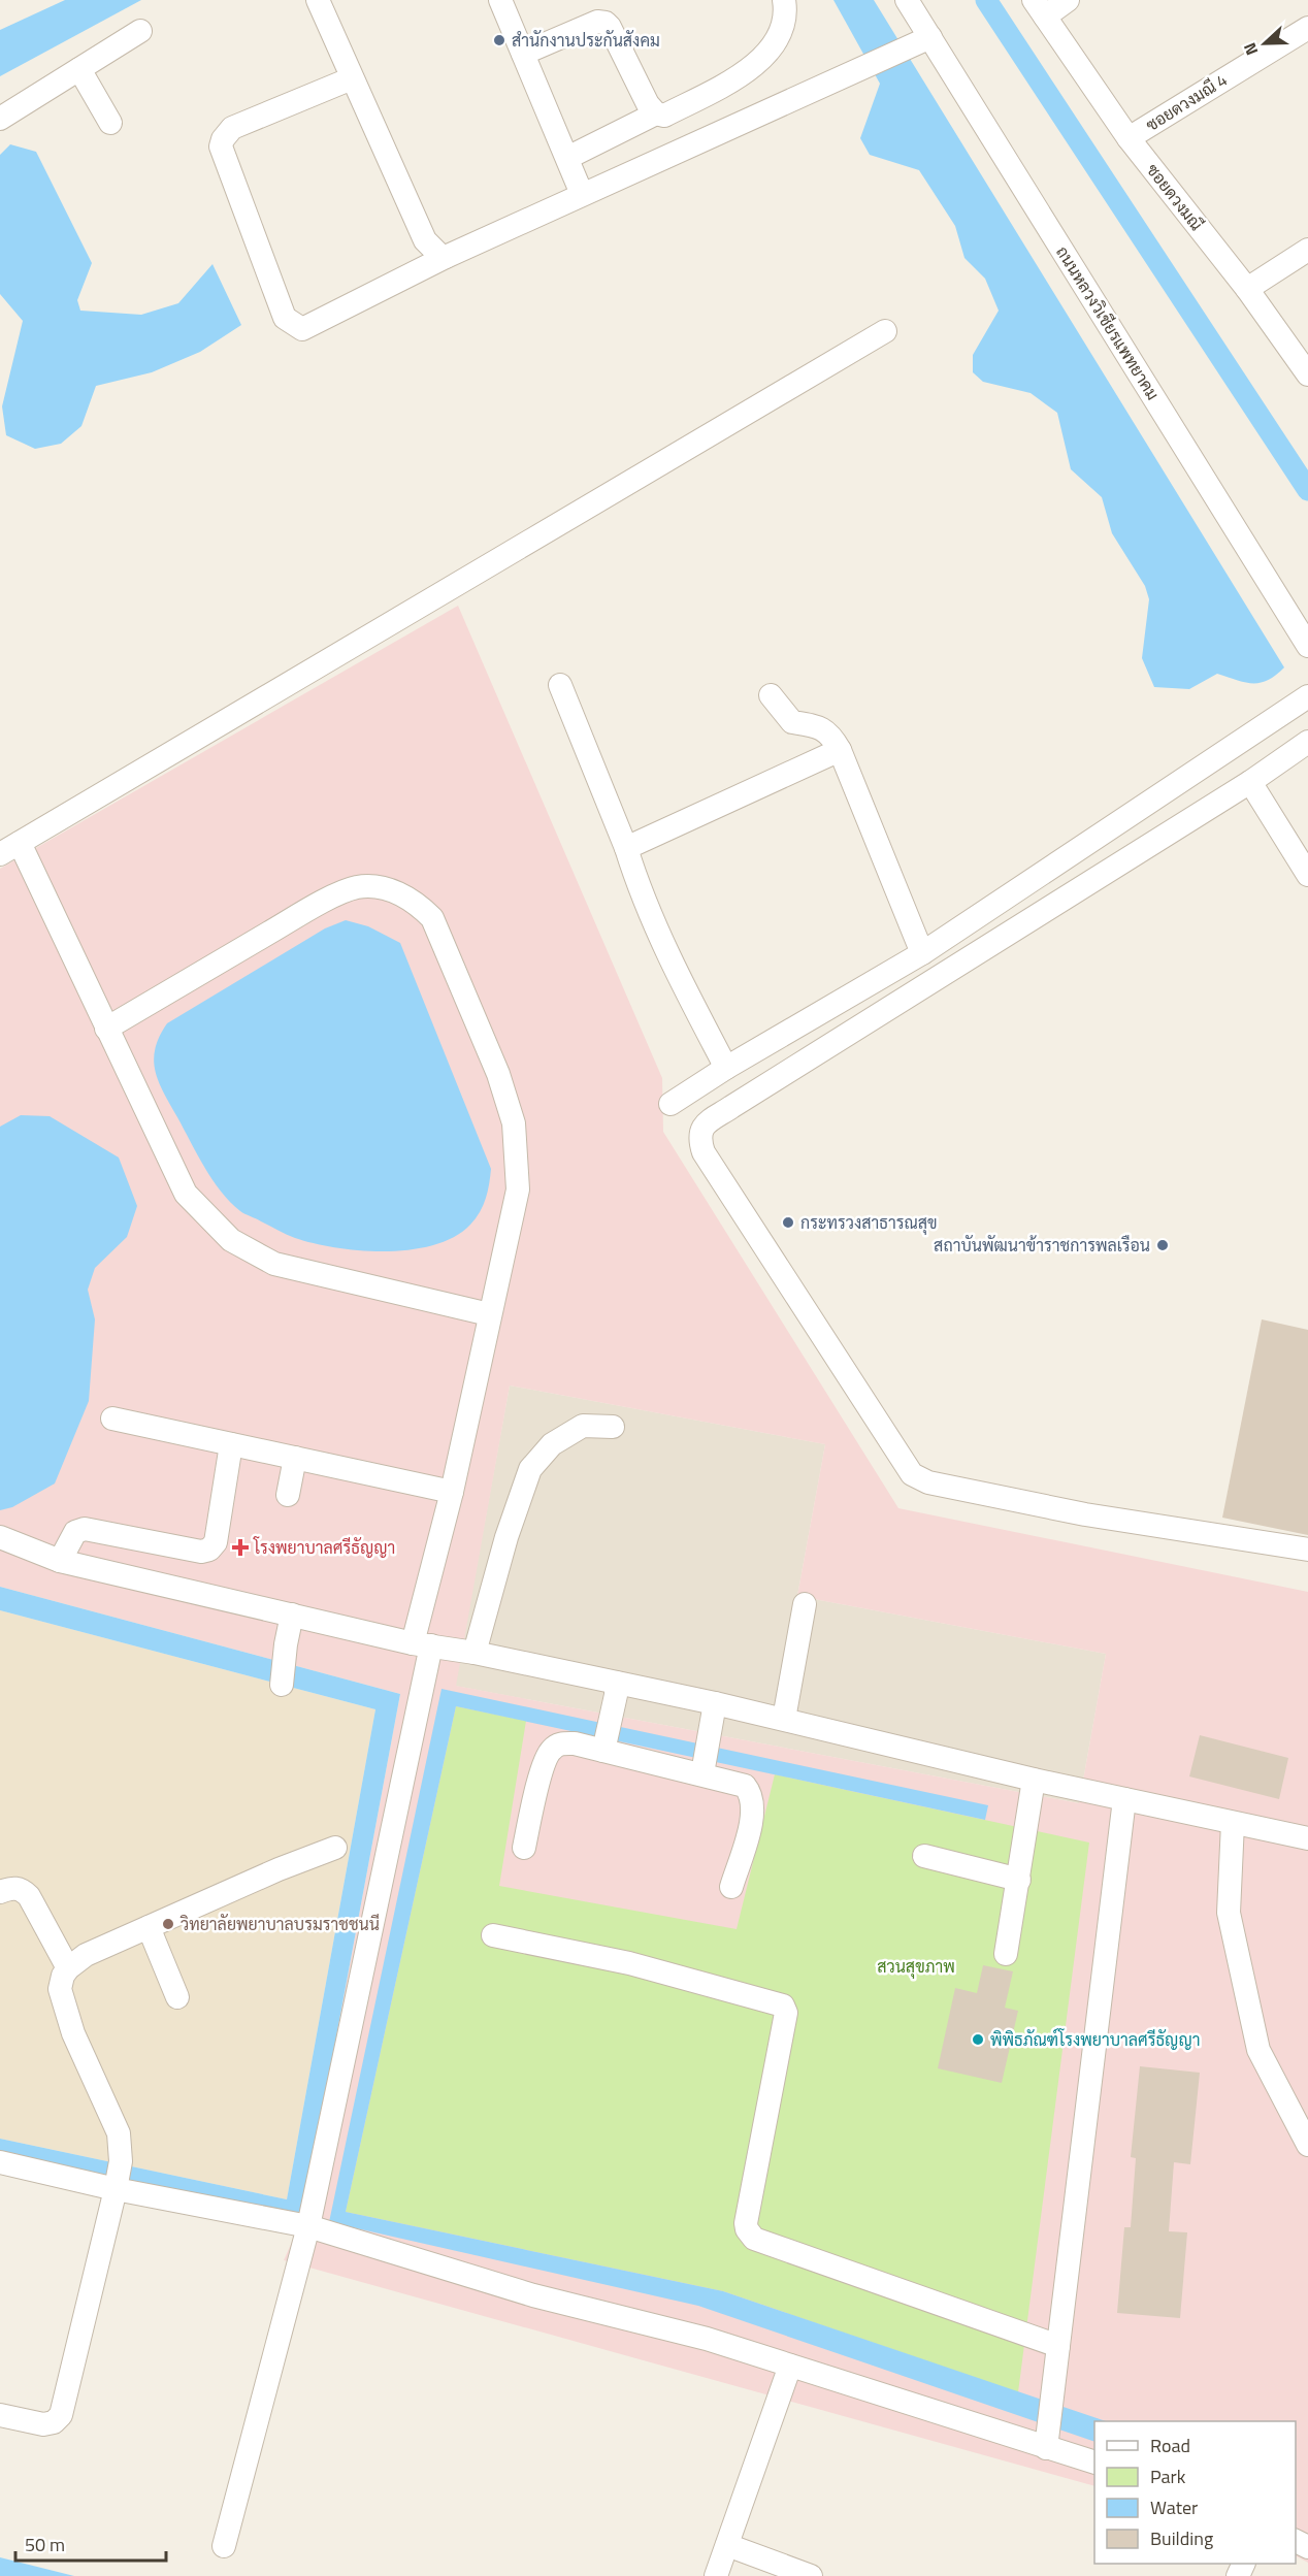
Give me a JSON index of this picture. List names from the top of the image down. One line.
{"streets":{"street":["ซอยดวงมณี 4","ซอยดวงมณี","ถนนหลวงวิเชียรแพทยาคม"]},"crossings":[["ซอยดวงมณี 4","ซอยดวงมณี"]],"parks":["สวนสุขภาพ"],"places":{"other":["สำนักงานประกันสังคม","กระทรวงสาธารณสุข","สถาบันพัฒนาข้าราชการพลเรือน","วิทยาลัยพยาบาลบรมราชชนนี","พิพิธภัณฑ์โรงพยาบาลศรีธัญญา"],"health":["โรงพยาบาลศรีธัญญา"]},"legend":["Road","Park","Water","Building"],"scale_bar":"50 m","north":"left"}
